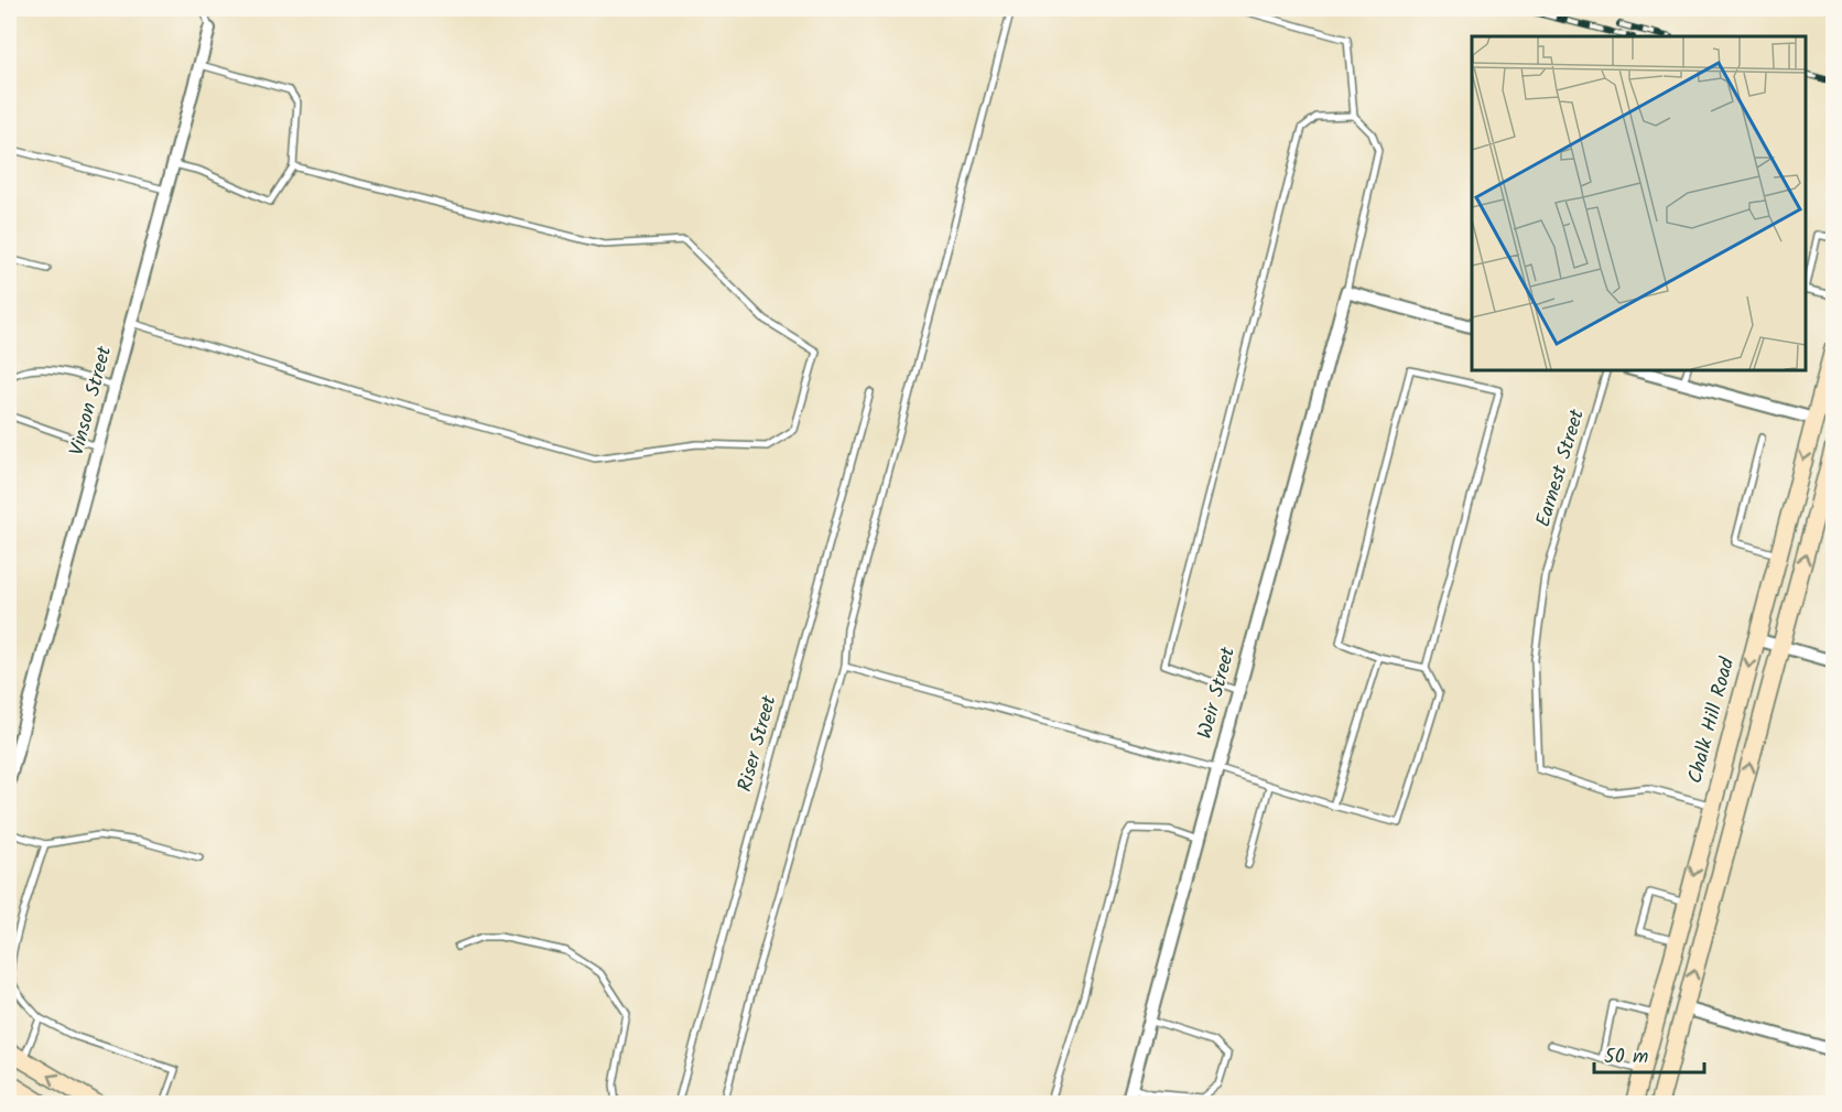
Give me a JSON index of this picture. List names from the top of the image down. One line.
{"streets":{"street":["Vinson Street","Weir Street","Chalk Hill Road"],"lane":["Earnest Street","Riser Street"]},"crossings":[["Earnest Street","Chalk Hill Road"]],"scale_bar":"50 m"}
